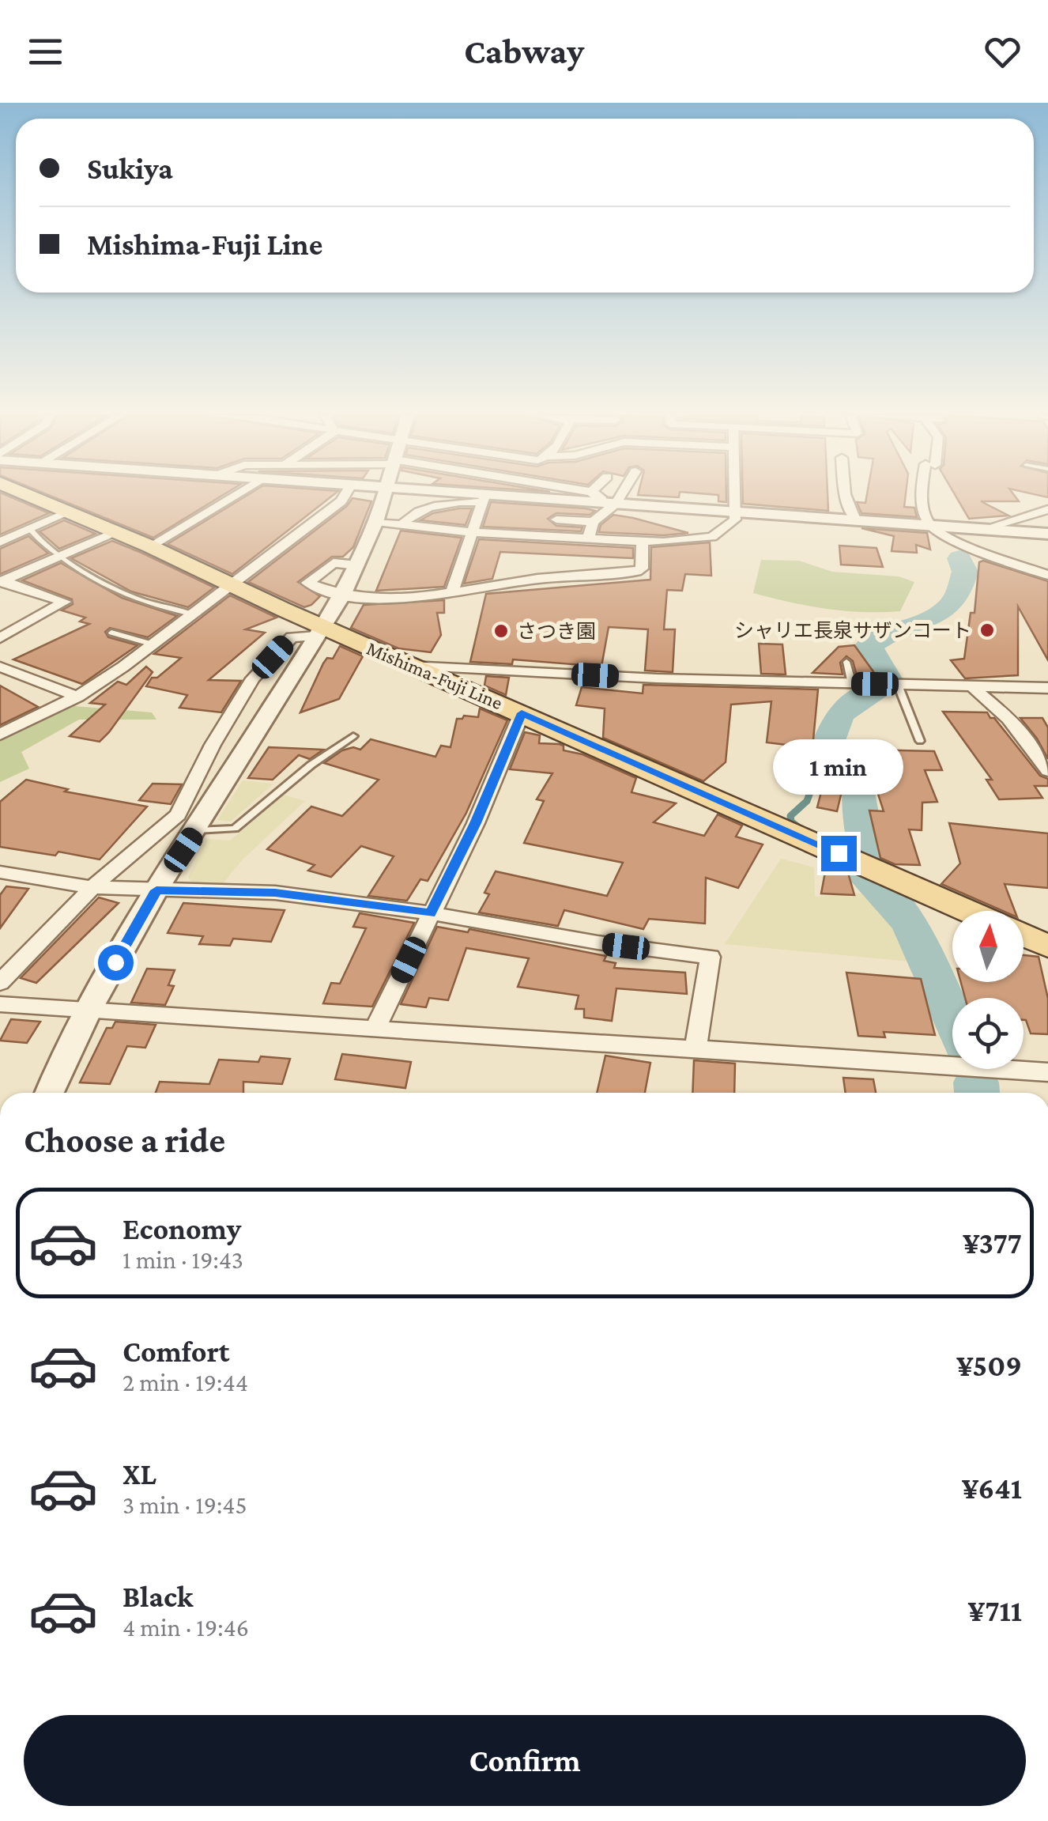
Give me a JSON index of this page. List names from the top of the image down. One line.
{"streets":{"main road":["Mishima-Fuji Line"]},"places":["シャリエ長泉サザンコート","さつき園"],"north":"top","page":{"header":"Cabway","banner":["Sukiya","Mishima-Fuji Line"],"bubble":"1 min","heading":"Choose a ride","list":[{"name":"Economy","note":"1 min · 19:43","value":"¥377"},{"name":"Comfort","note":"2 min · 19:44","value":"¥509"},{"name":"XL","note":"3 min · 19:45","value":"¥641"},{"name":"Black","note":"4 min · 19:46","value":"¥711"}],"buttons":"Confirm"}}
